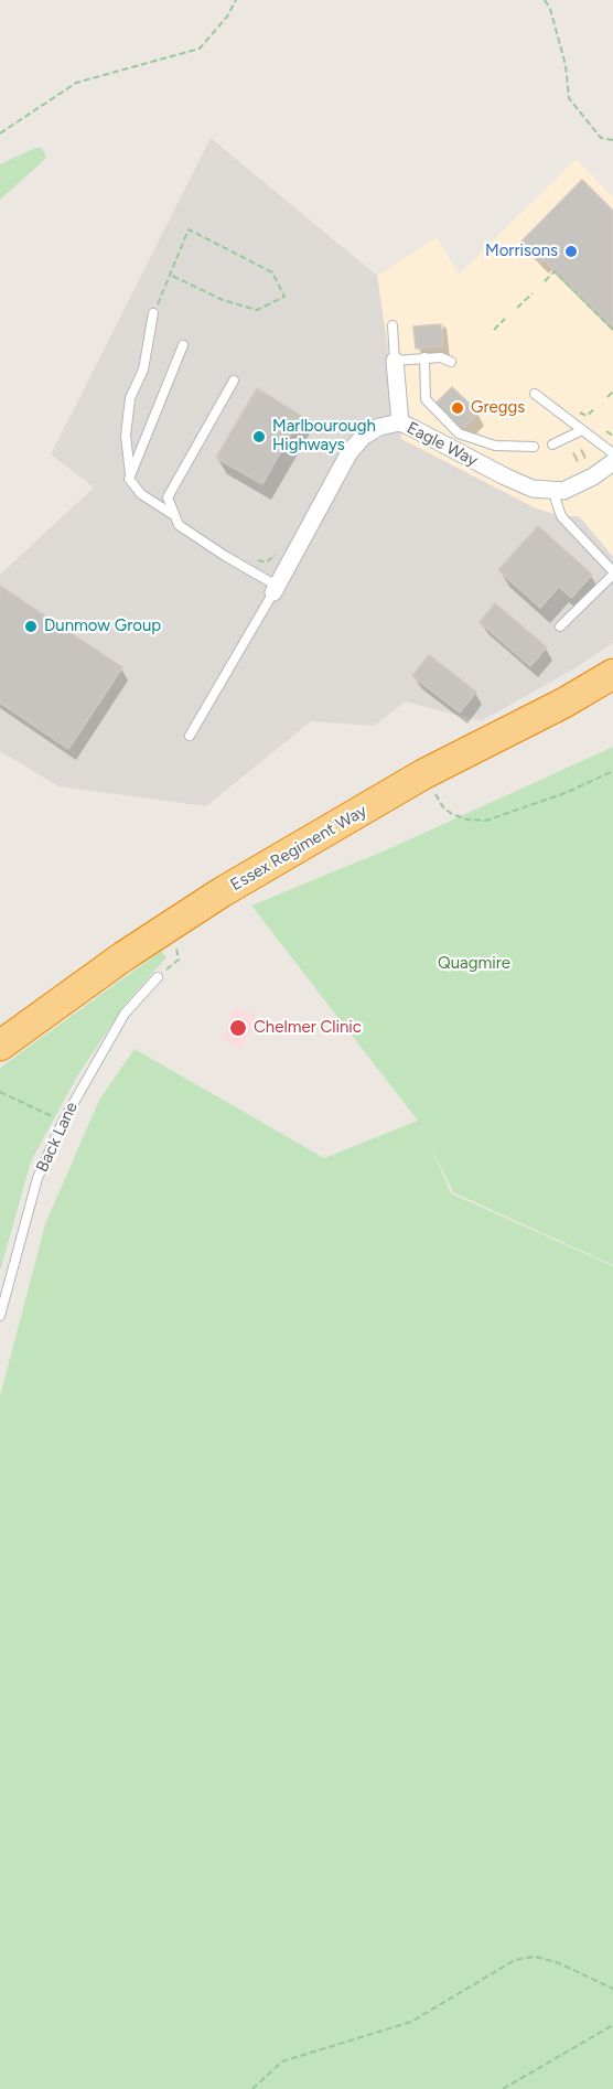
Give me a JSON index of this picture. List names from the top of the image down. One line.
{"streets":{"highway":["Essex Regiment Way"],"street":["Eagle Way"],"lane":["Back Lane"]},"parks":["Quagmire"],"places":["Morrisons","Greggs","Marlbourough Highways","Dunmow Group","Chelmer Clinic"]}
